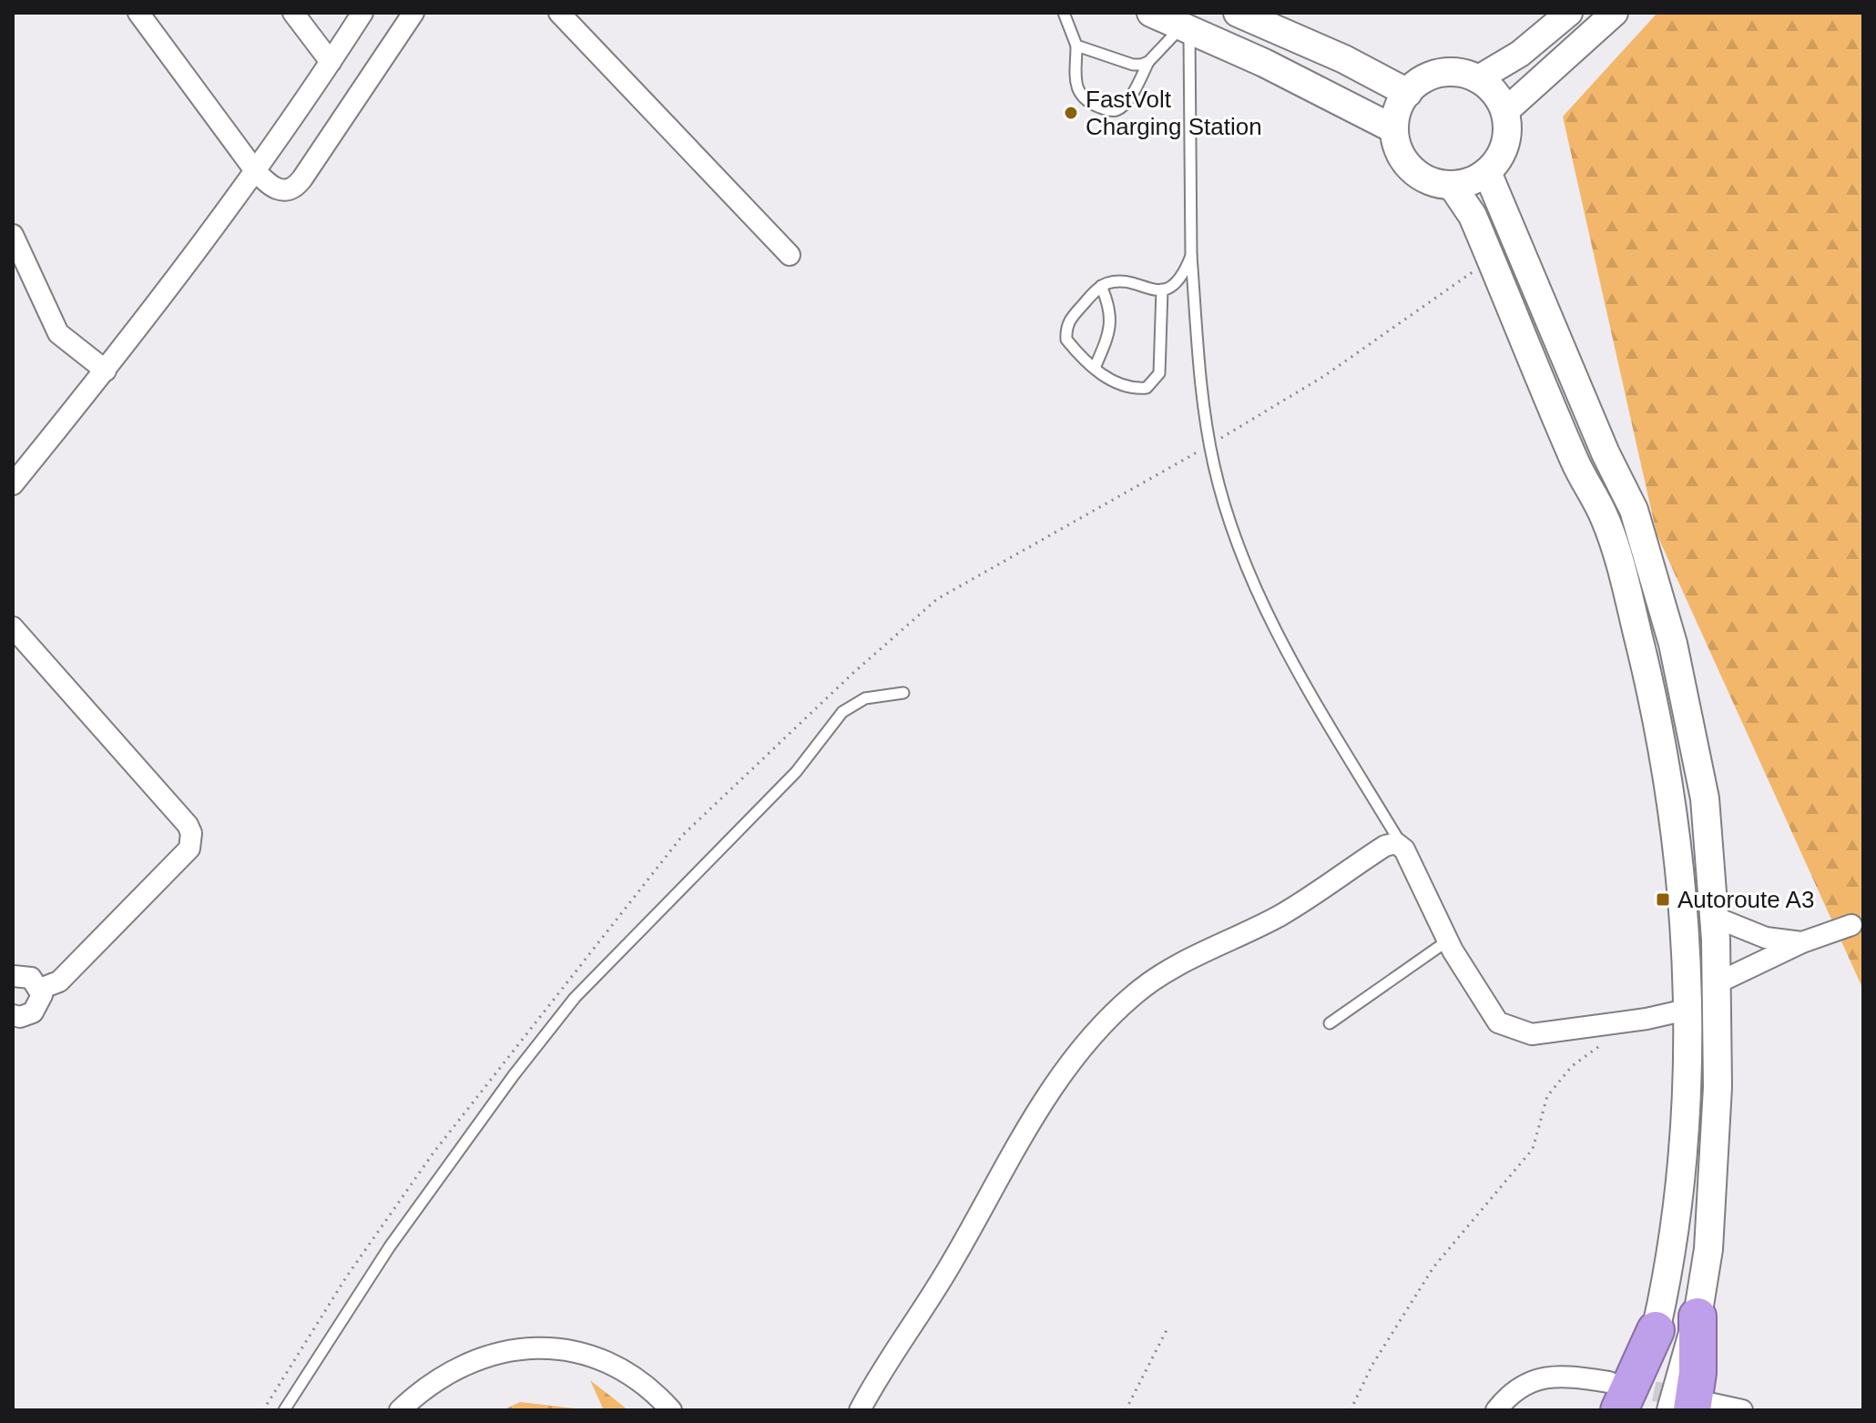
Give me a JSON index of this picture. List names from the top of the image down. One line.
{"places":{"other":["FastVolt Charging Station"],"transit":["Autoroute A3"]}}
